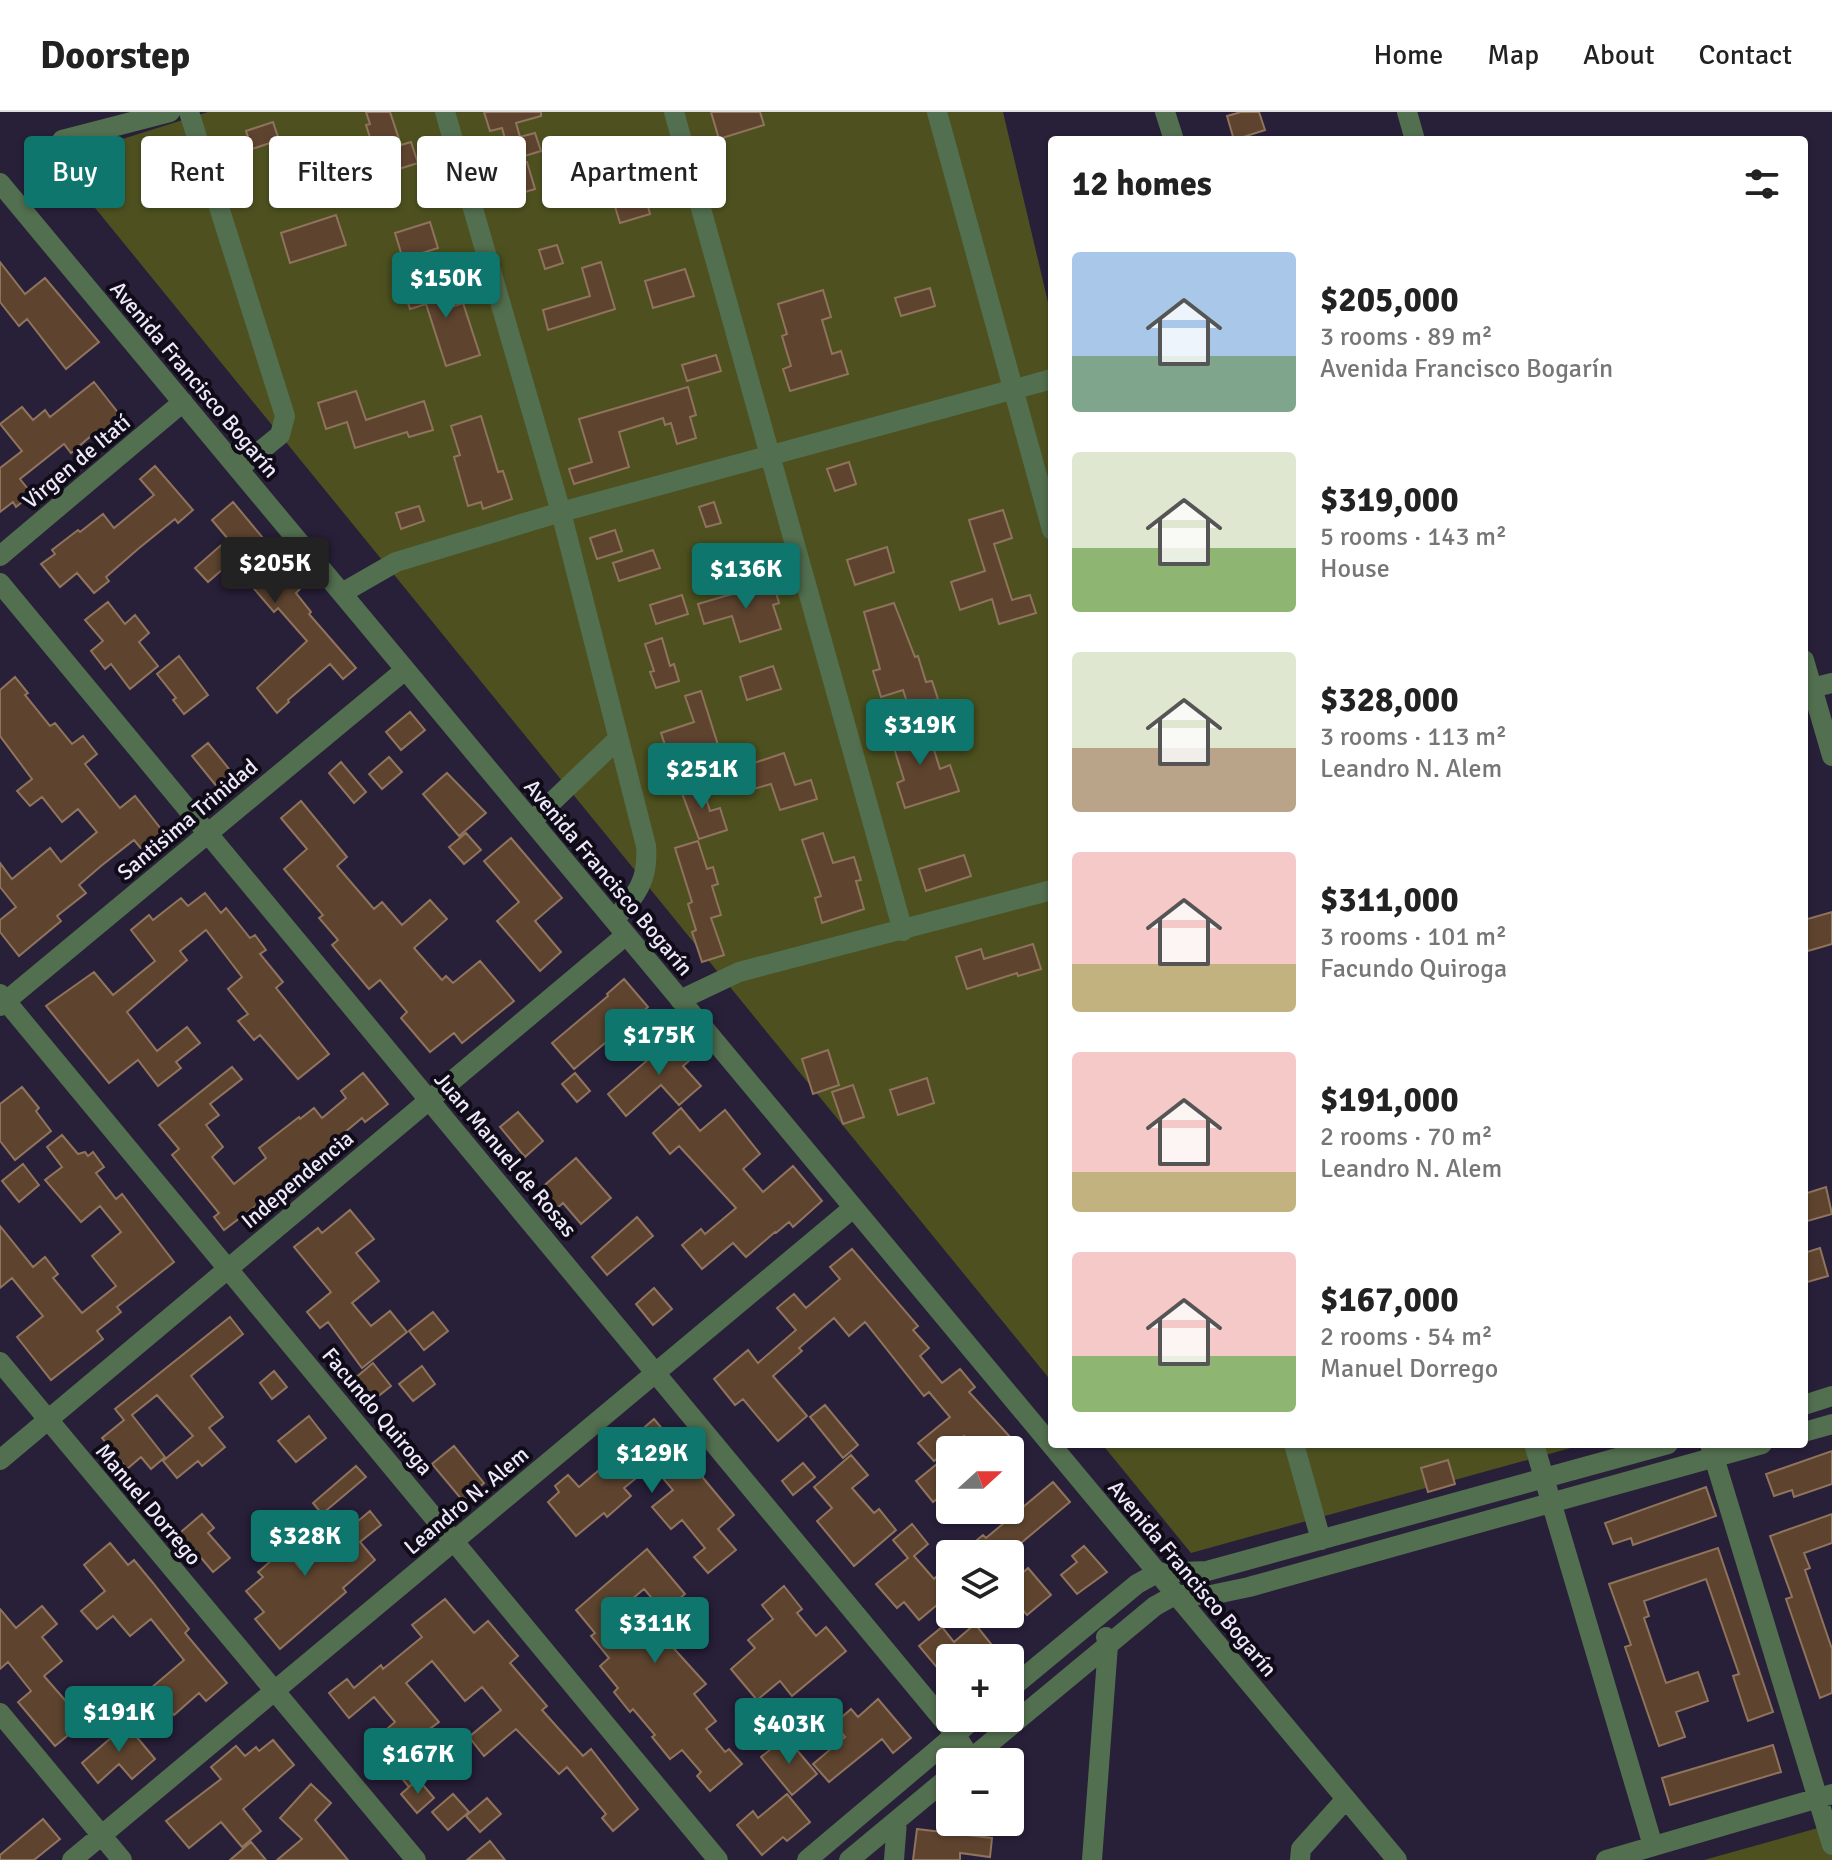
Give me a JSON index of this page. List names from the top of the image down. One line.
{"streets":{"street":["Avenida Francisco Bogarín","Virgen de Itatí","Santisima Trinidad","Juan Manuel de Rosas","Independencia","Facundo Quiroga","Leandro N. Alem","Manuel Dorrego"]},"crossings":[["Avenida Francisco Bogarín","Virgen de Itatí"],["Avenida Francisco Bogarín","Santisima Trinidad"],["Avenida Francisco Bogarín","Independencia"],["Avenida Francisco Bogarín","Leandro N. Alem"],["Santisima Trinidad","Juan Manuel de Rosas"],["Santisima Trinidad","Facundo Quiroga"],["Juan Manuel de Rosas","Independencia"],["Juan Manuel de Rosas","Leandro N. Alem"],["Independencia","Facundo Quiroga"],["Independencia","Manuel Dorrego"],["Facundo Quiroga","Leandro N. Alem"],["Leandro N. Alem","Manuel Dorrego"]],"north":"right","page":{"header":"Doorstep","nav":["Home","Map","About","Contact"],"chip":["Buy","Rent","Filters","New","Apartment"],"heading":"12 homes","list":[{"name":"$205,000","note":"3 rooms · 89 m² · Avenida Francisco Bogarín"},{"name":"$319,000","note":"5 rooms · 143 m² · House"},{"name":"$328,000","note":"3 rooms · 113 m² · Leandro N. Alem"},{"name":"$311,000","note":"3 rooms · 101 m² · Facundo Quiroga"},{"name":"$191,000","note":"2 rooms · 70 m² · Leandro N. Alem"},{"name":"$167,000","note":"2 rooms · 54 m² · Manuel Dorrego"}],"price":["$150K","$205K","$136K","$319K","$251K","$175K","$129K","$328K","$311K","$191K","$403K","$167K"],"map_buttons":["+","−"]}}
